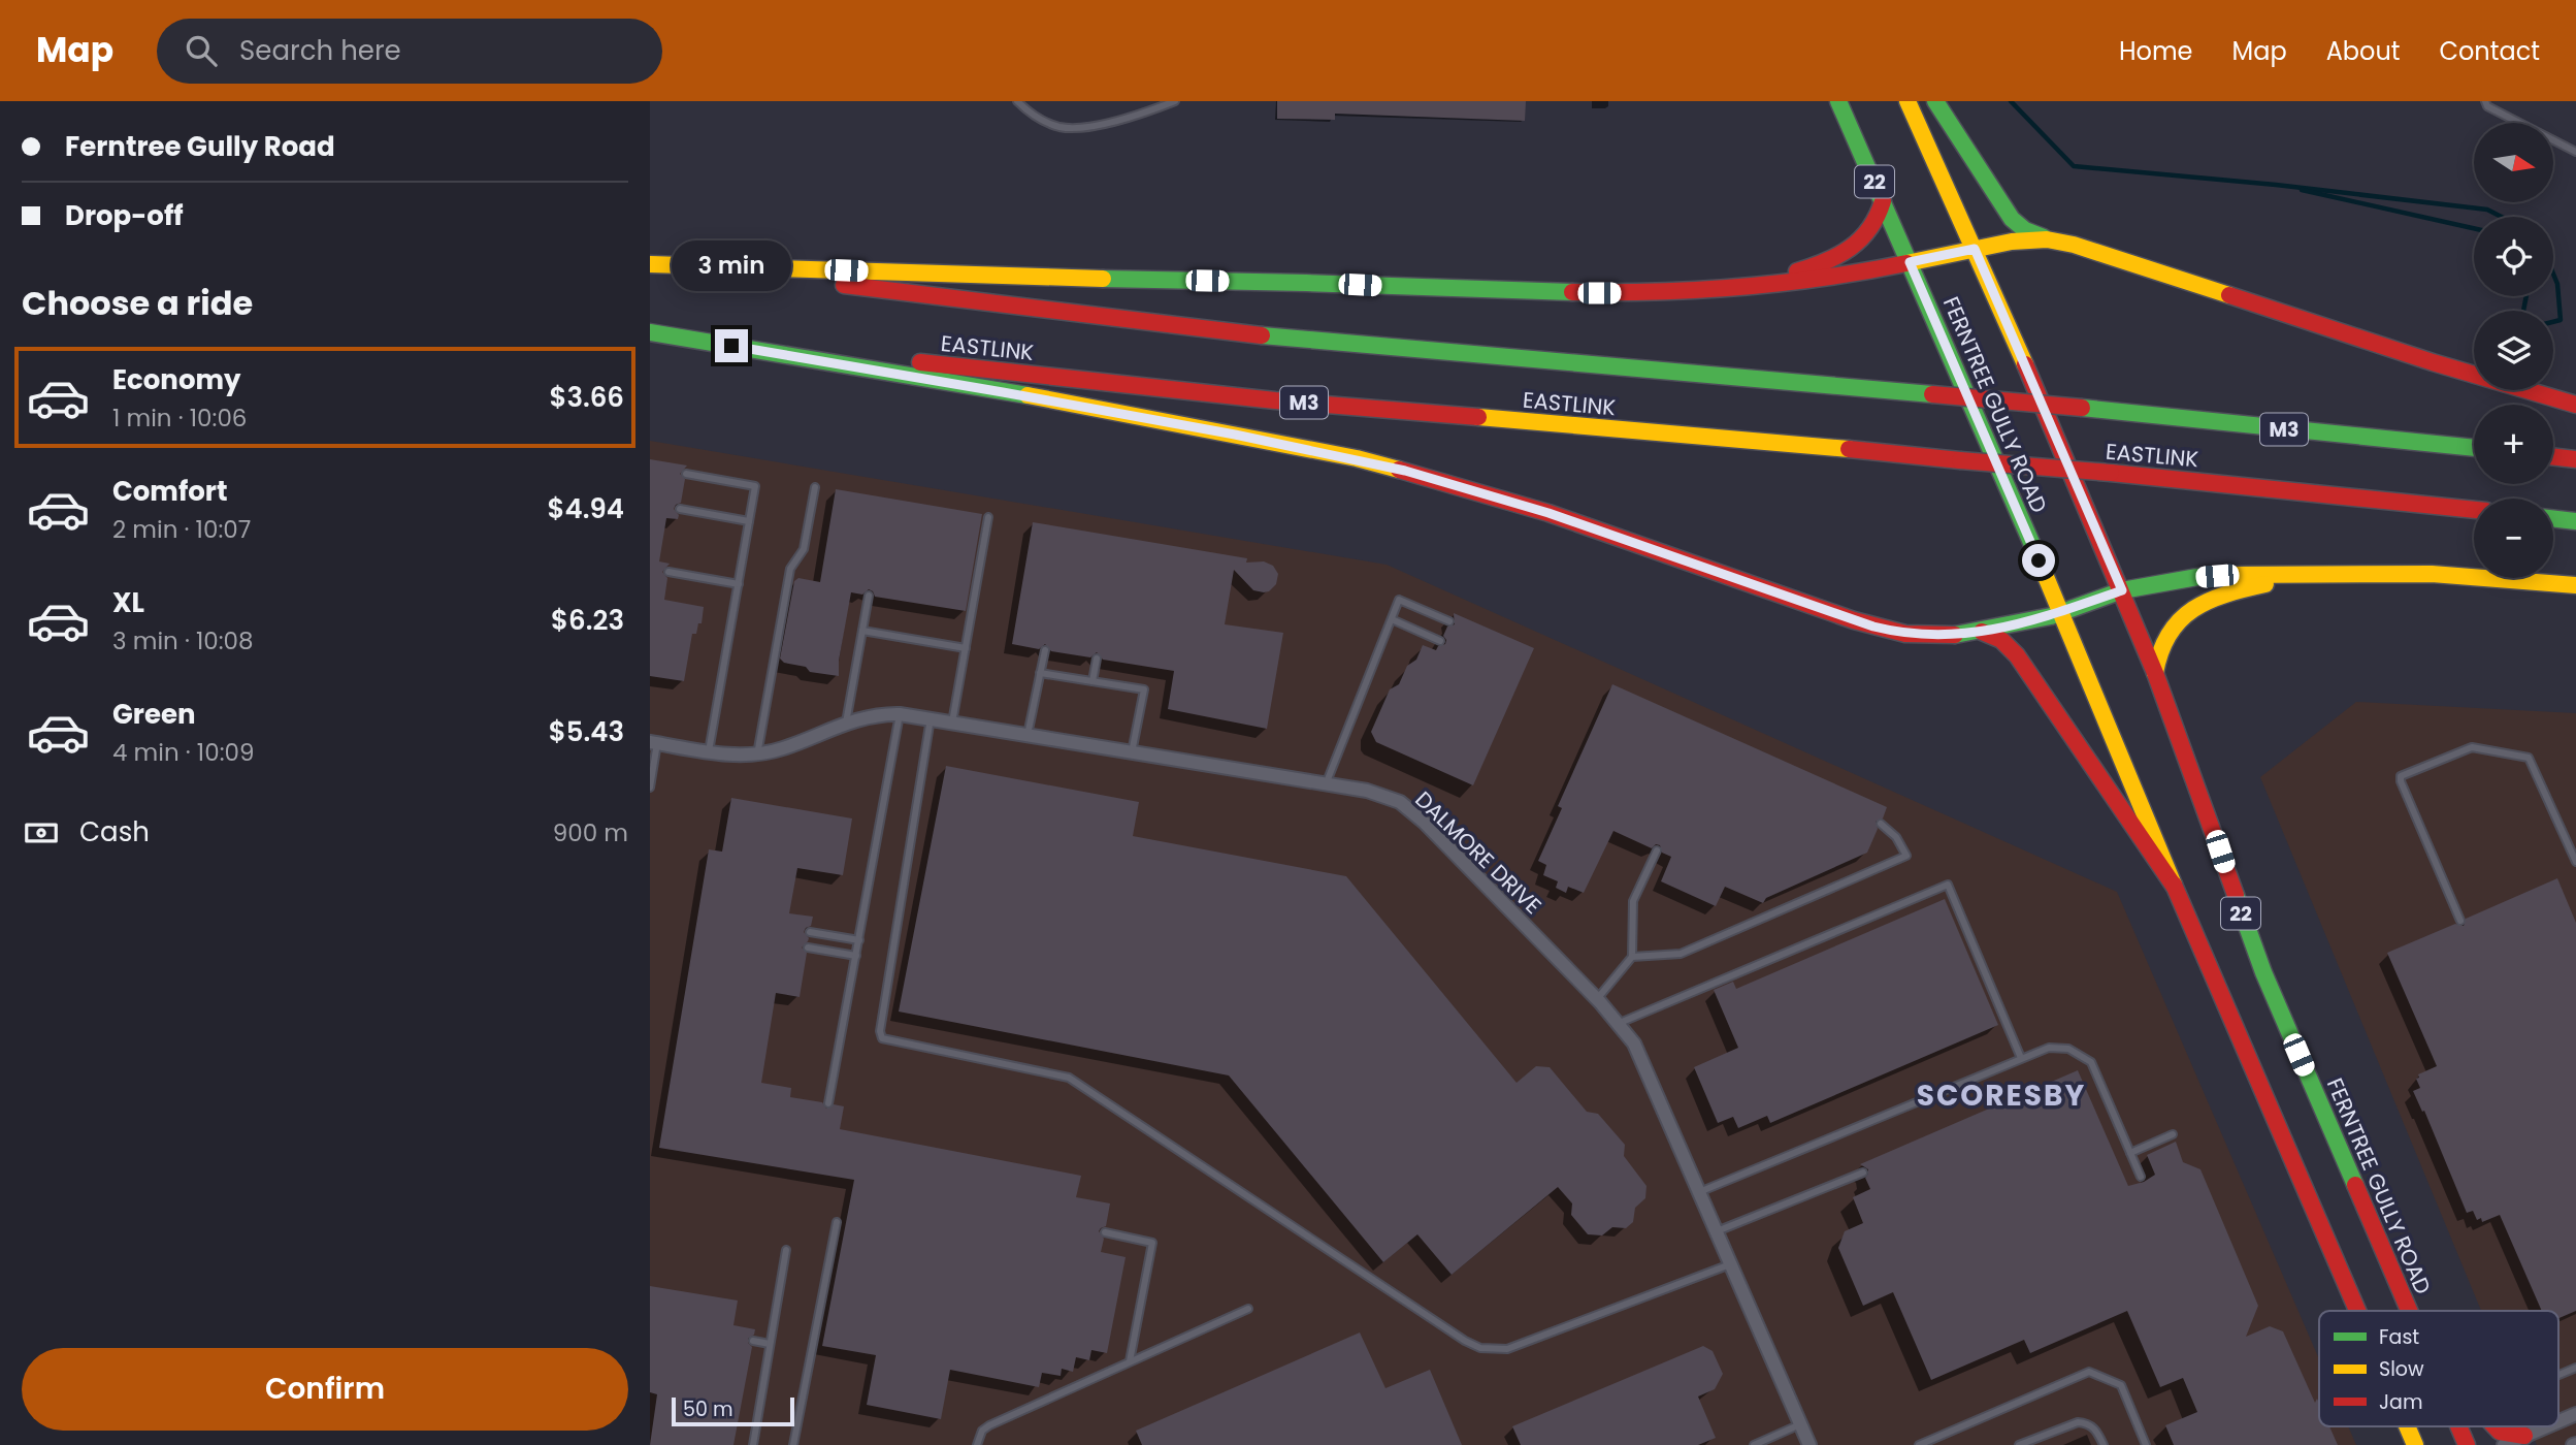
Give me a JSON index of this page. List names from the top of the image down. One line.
{"streets":{"main road":["22","EASTLINK","M3","FERNTREE GULLY ROAD"],"street":["DALMORE DRIVE"]},"districts":["SCORESBY"],"legend":["Fast","Slow","Jam"],"scale_bar":"50 m","north":"right","page":{"header":"Map","search":"Search here","nav":["Home","Map","About","Contact"],"banner":["Ferntree Gully Road","Drop-off"],"map_buttons":["+","−"],"bubble":"3 min","heading":"Choose a ride","list":[{"name":"Economy","note":"1 min · 10:06","value":"$3.66"},{"name":"Comfort","note":"2 min · 10:07","value":"$4.94"},{"name":"XL","note":"3 min · 10:08","value":"$6.23"},{"name":"Green","note":"4 min · 10:09","value":"$5.43"}],"pay":["Cash","900 m"],"buttons":"Confirm","scale":"50 m"}}
